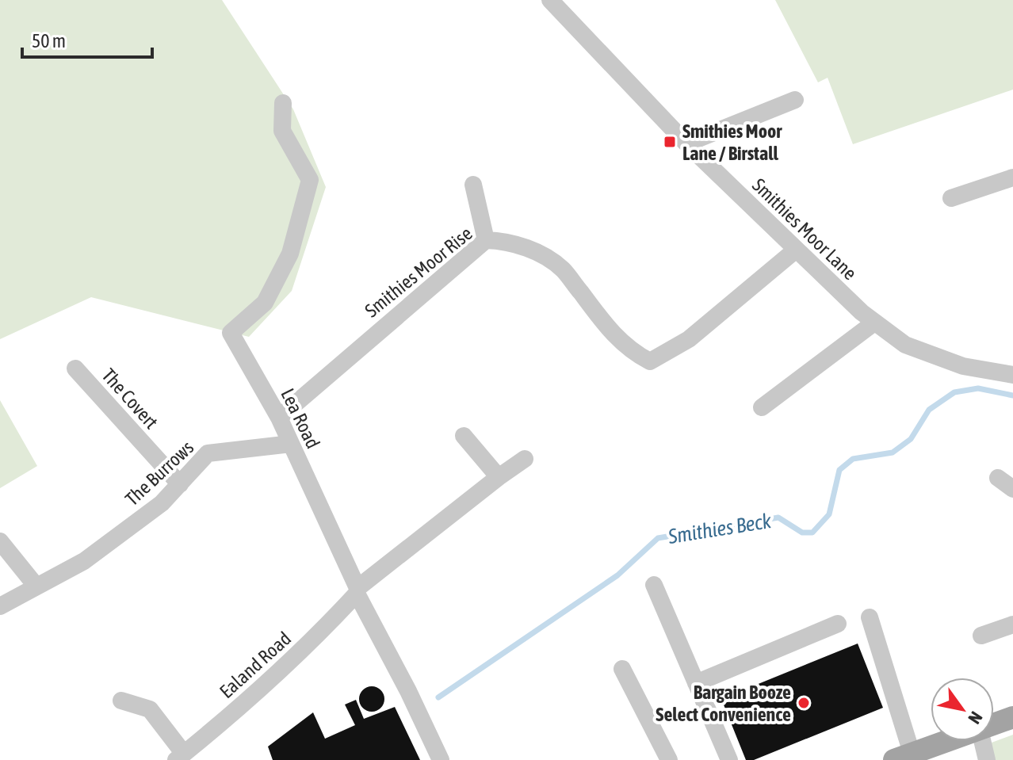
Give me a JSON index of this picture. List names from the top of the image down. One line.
{"streets":{"street":["Smithies Moor Lane","Smithies Moor Rise","The Covert","Lea Road","The Burrows","Ealand Road"]},"crossings":[["Smithies Moor Lane","Smithies Moor Rise"],["Smithies Moor Rise","Lea Road"],["The Covert","The Burrows"],["Lea Road","The Burrows"],["Lea Road","Ealand Road"]],"water":["Smithies Beck"],"places":{"transit":["Smithies Moor Lane / Birstall"],"other":["Bargain Booze Select Convenience"]},"scale_bar":"50 m","north":"bottom right"}
